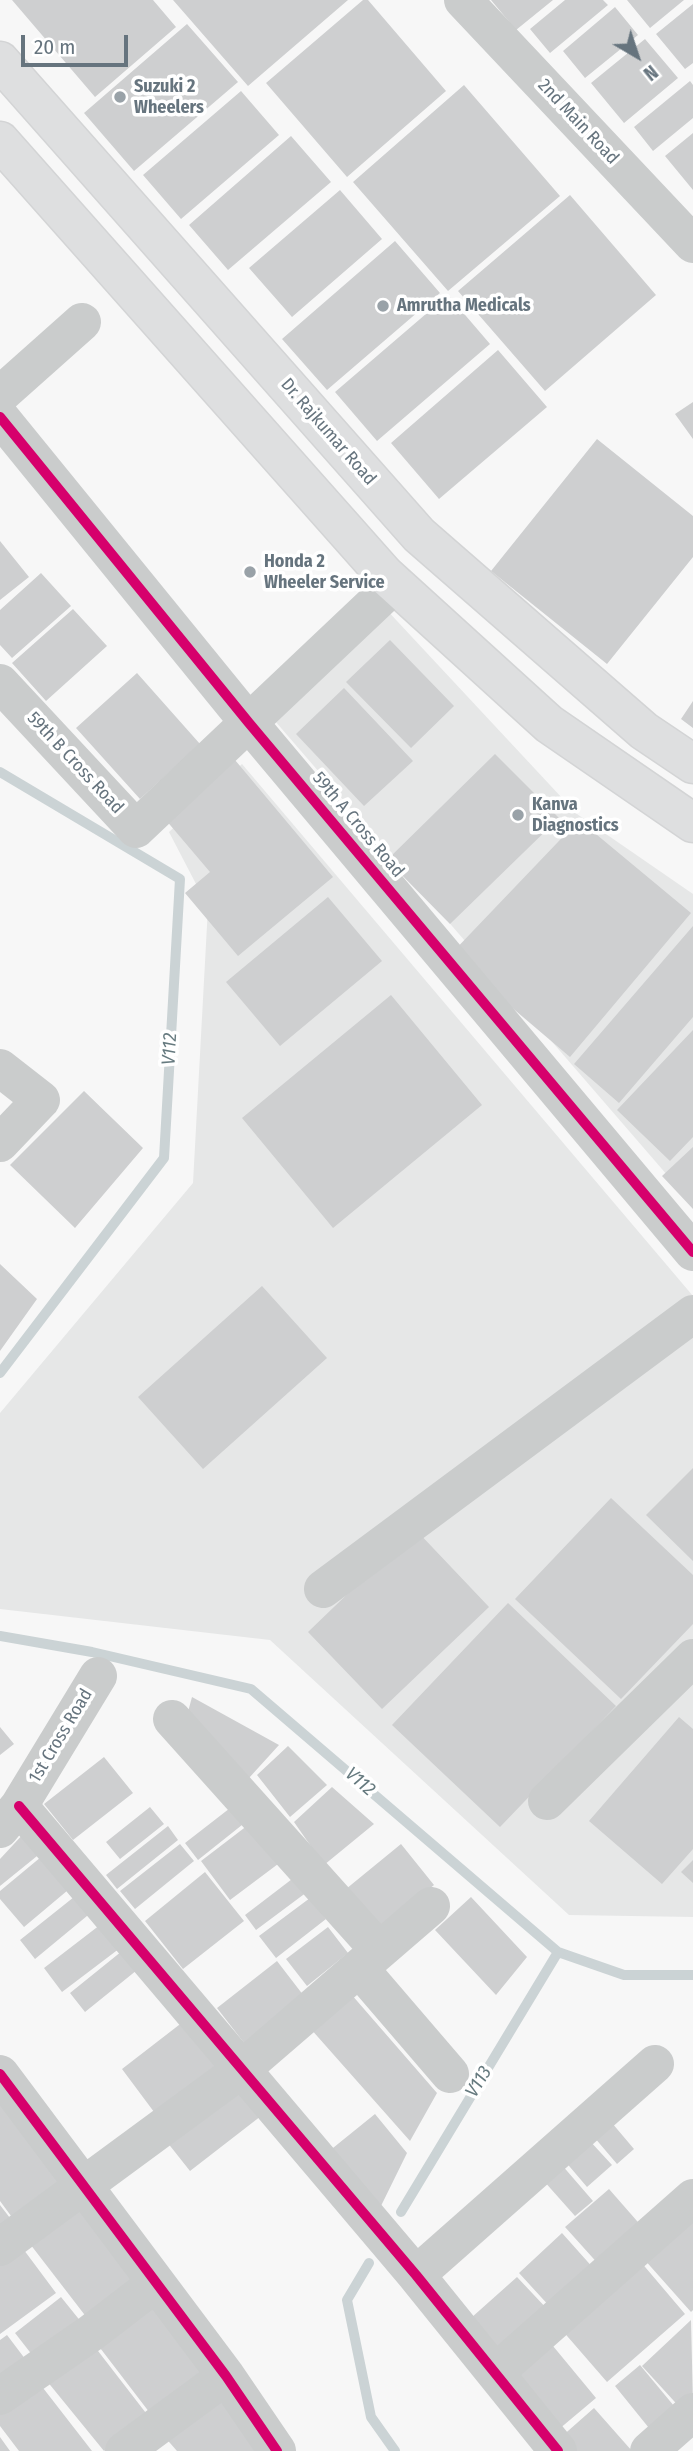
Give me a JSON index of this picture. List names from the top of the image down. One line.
{"streets":{"main road":["Dr. Rajkumar Road"],"street":["2nd Main Road","59th B Cross Road","59th A Cross Road","1st Cross Road"]},"crossings":[["59th B Cross Road","59th A Cross Road"]],"water":["V112","V113"],"places":["Suzuki 2 Wheelers","Amrutha Medicals","Honda 2 Wheeler Service","Kanva Diagnostics"],"scale_bar":"20 m","north":"bottom right"}
